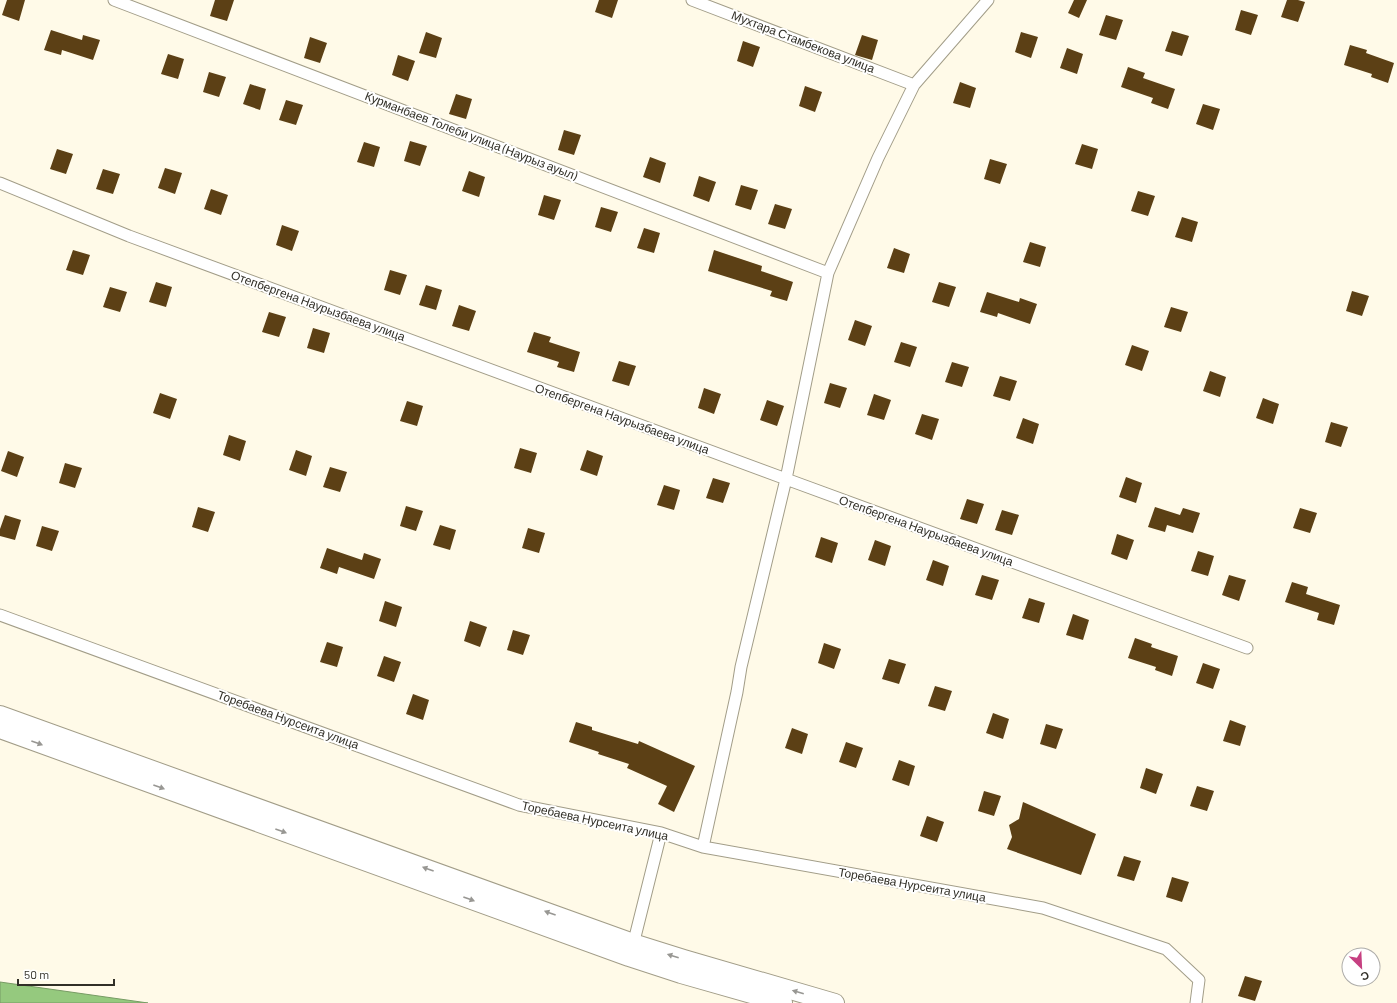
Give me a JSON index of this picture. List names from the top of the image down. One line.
{"streets":{"street":["Мухтара Стамбекова улица","Курманбаев Толеби улица (Наурыз ауыл)","Отепбергена Наурызбаева улица","Торебаева Нурсеита улица"]},"scale_bar":"50 m","north":"bottom right"}
